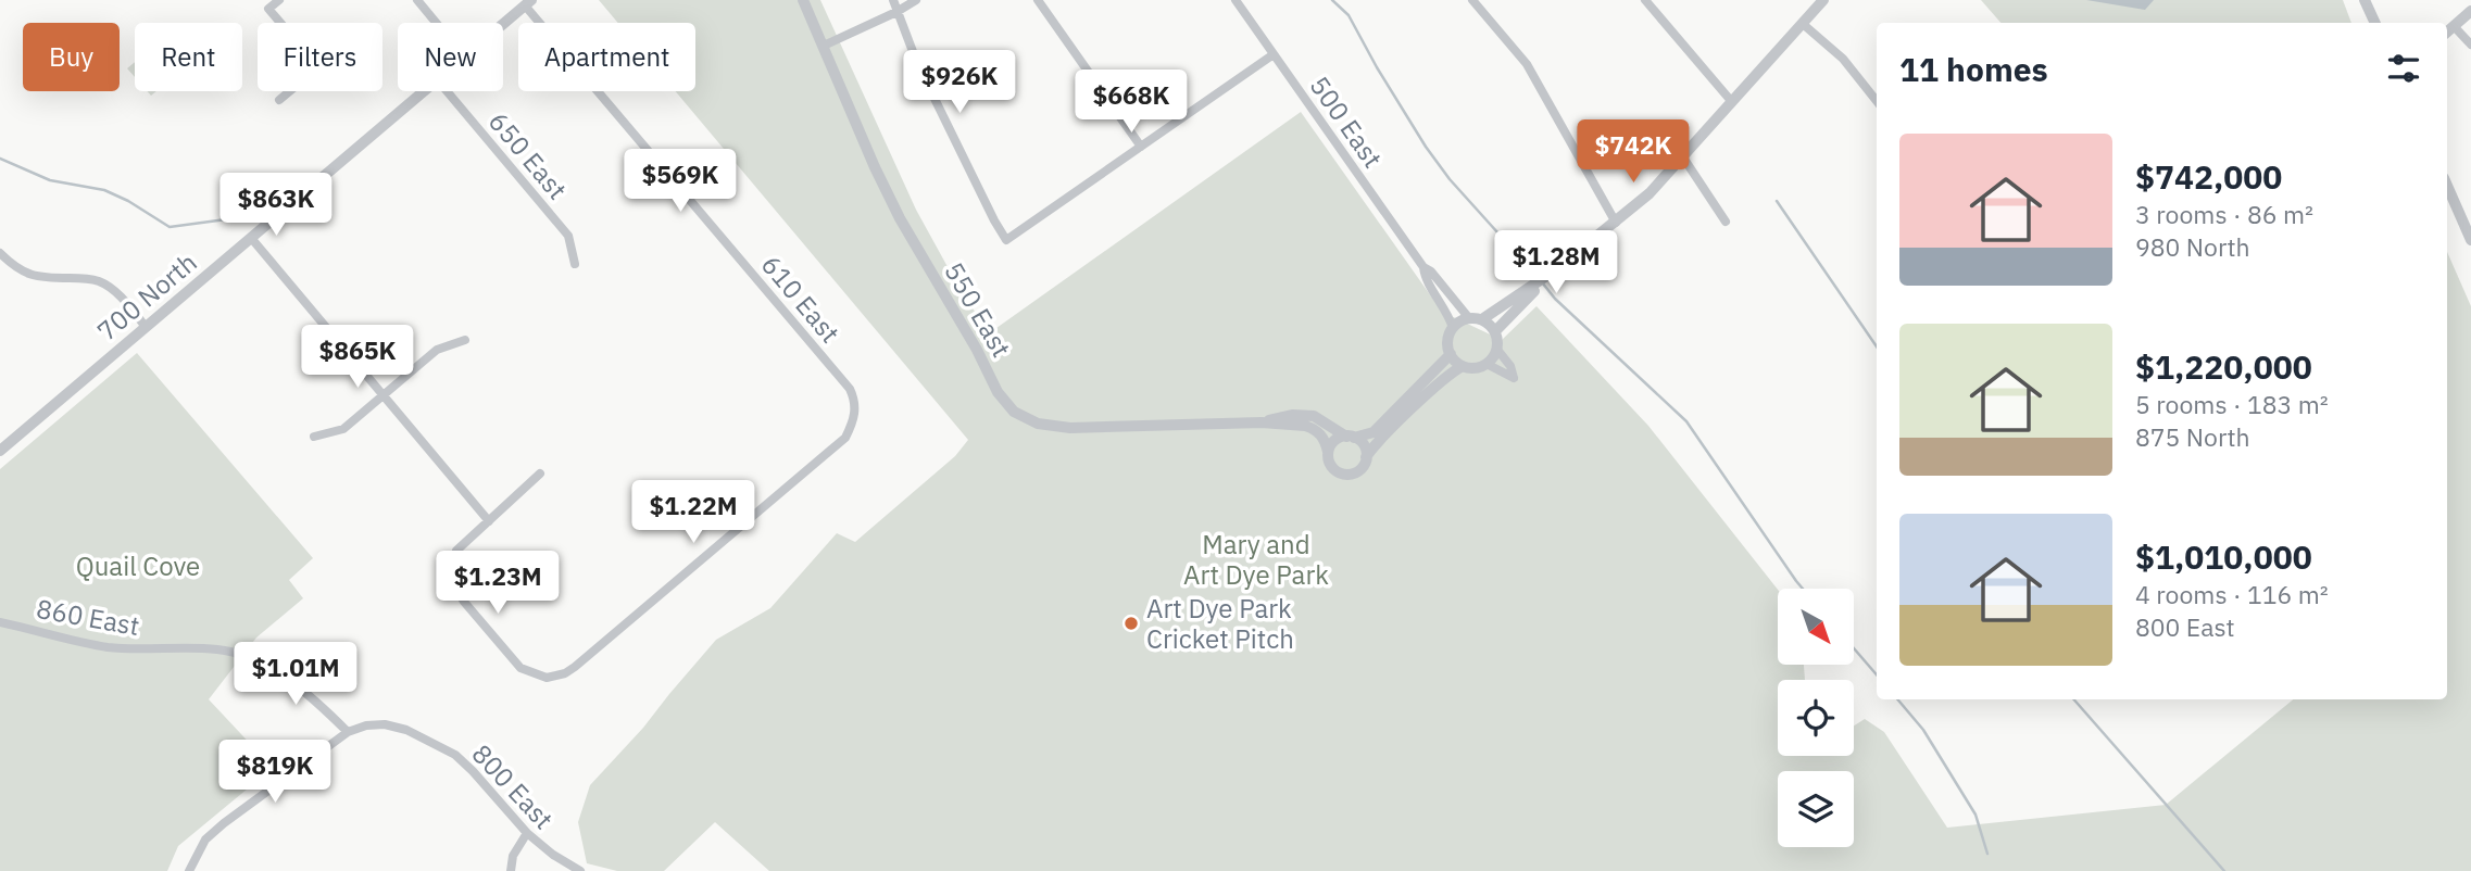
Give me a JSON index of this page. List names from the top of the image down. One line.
{"streets":{"street":["500 East","650 East","700 North","610 East","550 East","860 East","800 East"]},"crossings":[["700 North","610 East"],["860 East","800 East"]],"parks":["Mary and Art Dye Park","Quail Cove"],"places":["Art Dye Park Cricket Pitch"],"north":"bottom right","page":{"chip":["Buy","Rent","Filters","New","Apartment"],"heading":"11 homes","price":["$926K","$668K","$742K","$569K","$863K","$1.28M","$865K","$1.22M","$1.23M","$1.01M","$819K"],"list":[{"name":"$742,000","note":"3 rooms · 86 m² · 980 North"},{"name":"$1,220,000","note":"5 rooms · 183 m² · 875 North"},{"name":"$1,010,000","note":"4 rooms · 116 m² · 800 East"}]}}
